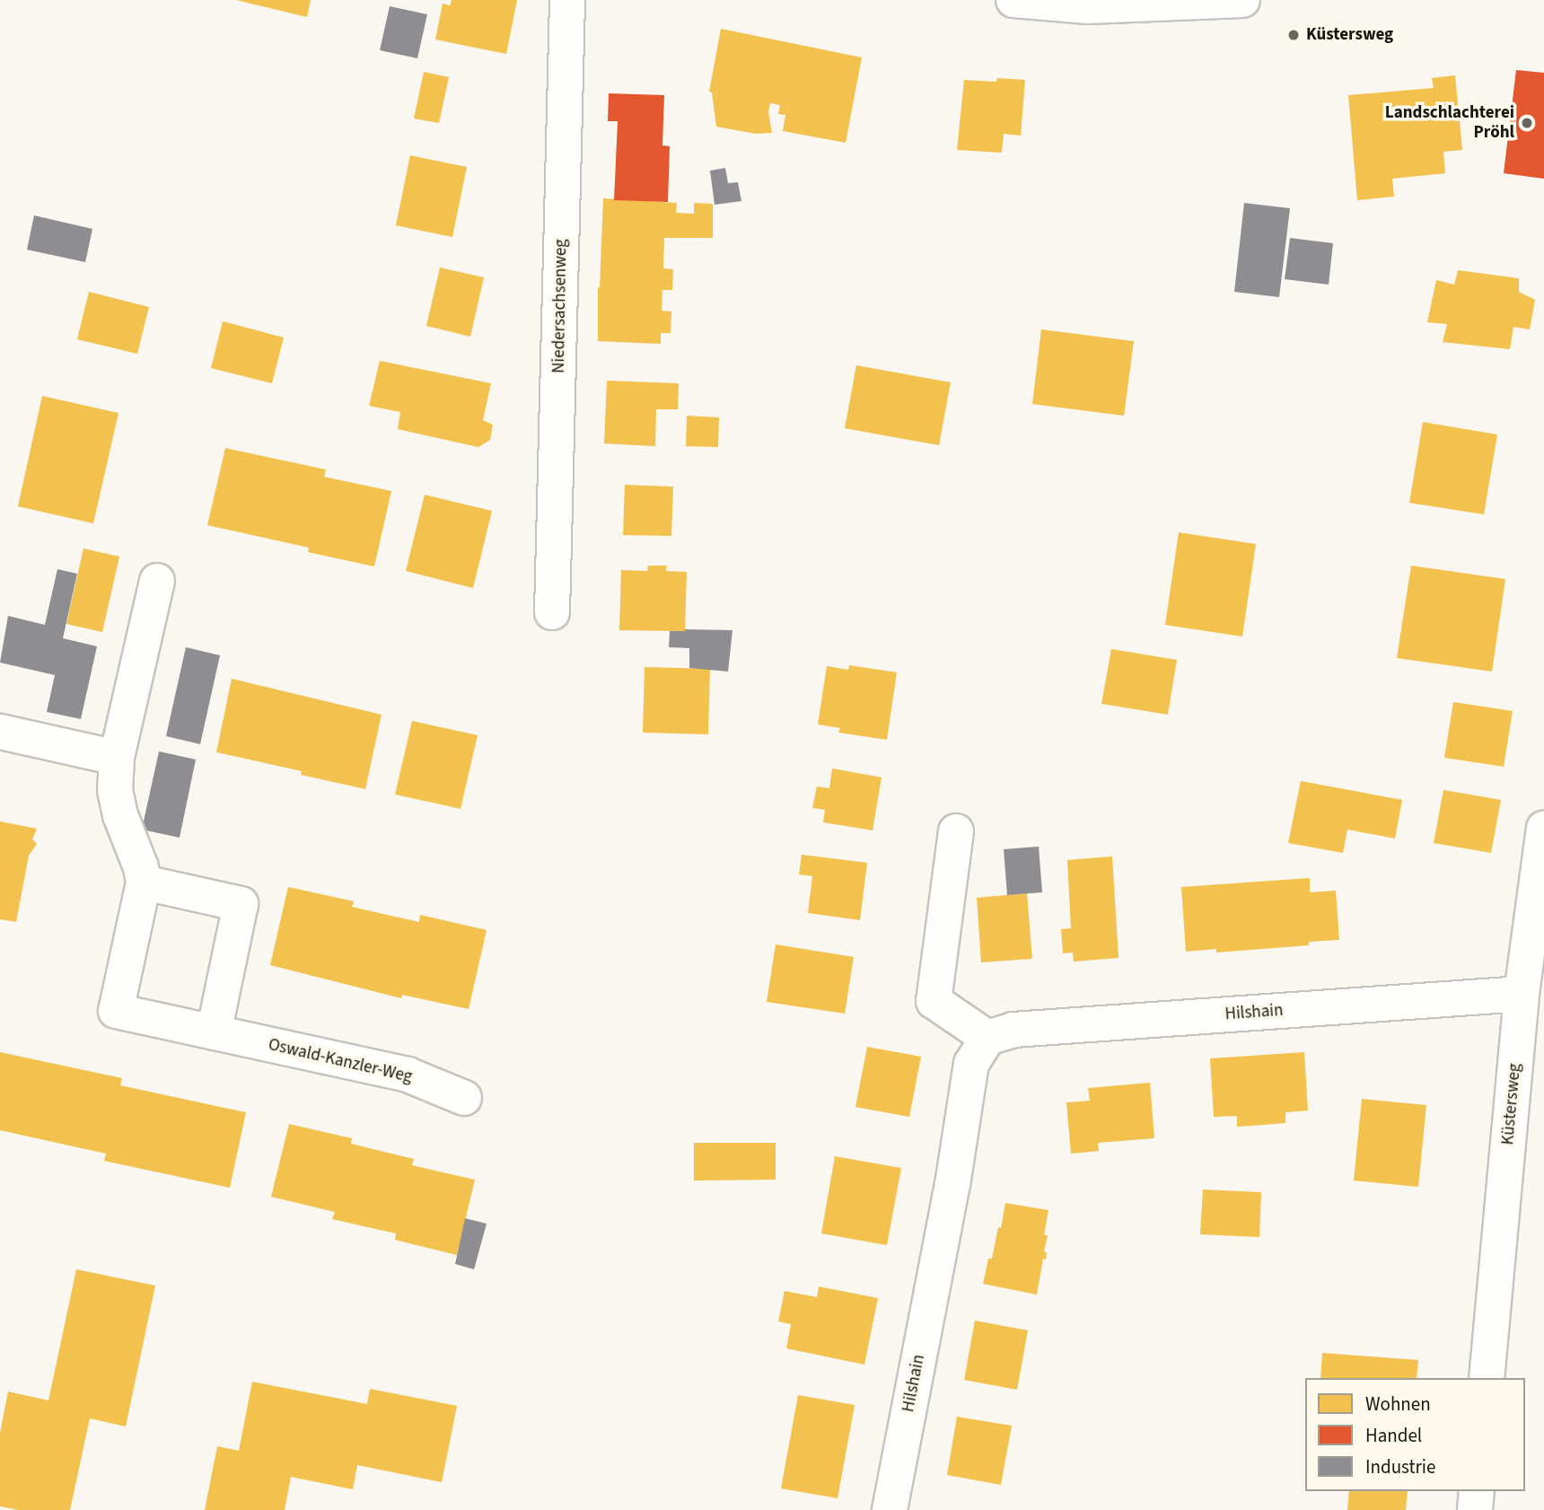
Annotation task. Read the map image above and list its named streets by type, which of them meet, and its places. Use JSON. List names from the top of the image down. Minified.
{"streets":{"street":["Niedersachsenweg","Hilshain","Oswald-Kanzler-Weg","Küstersweg"]},"crossings":[["Hilshain","Küstersweg"]],"places":["Küstersweg","Landschlachterei Pröhl"],"legend":["Wohnen","Handel","Industrie"]}
